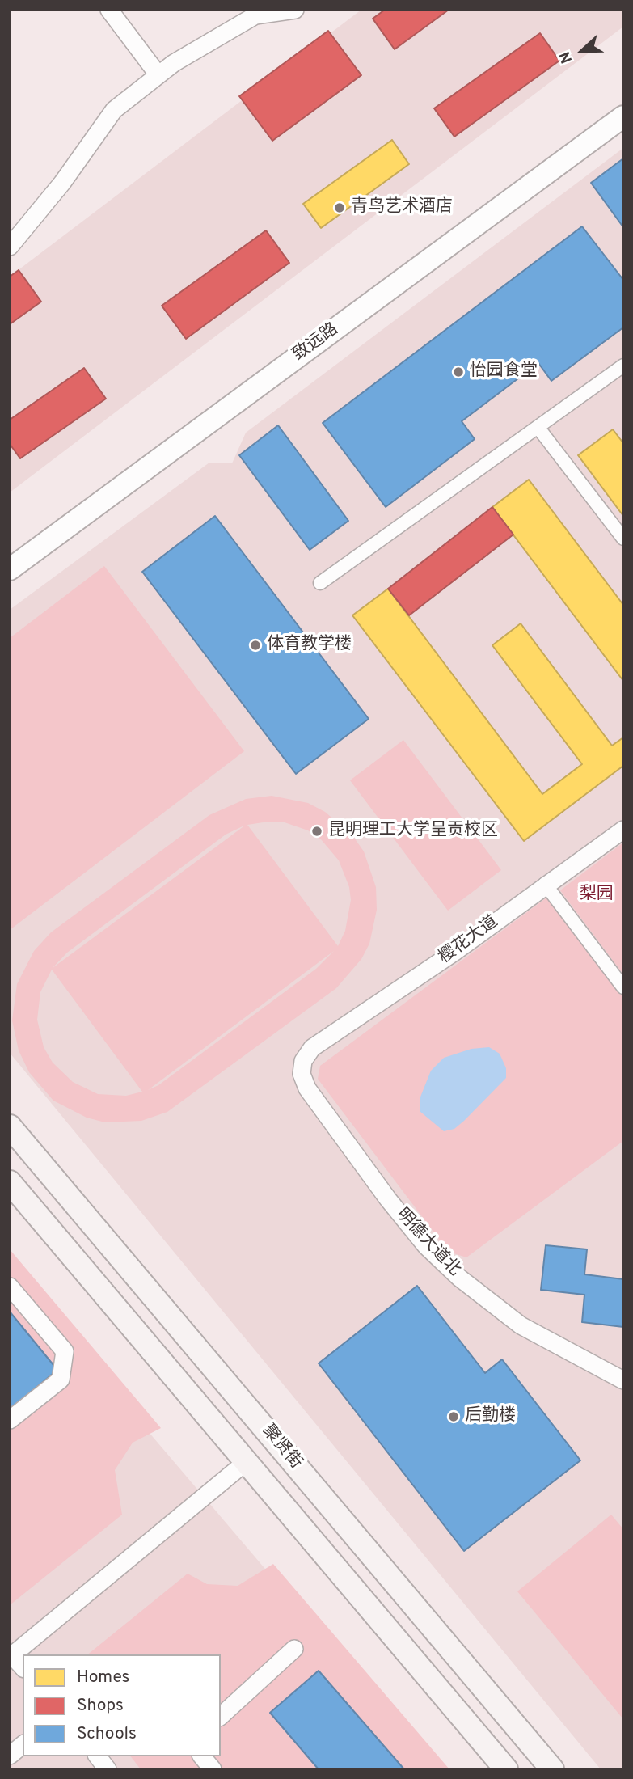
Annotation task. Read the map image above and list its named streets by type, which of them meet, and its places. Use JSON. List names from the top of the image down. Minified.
{"streets":{"main road":["聚贤街"],"street":["致远路","樱花大道","明德大道北"]},"crossings":[["樱花大道","明德大道北"]],"parks":["梨园"],"places":["青鸟艺术酒店","怡园食堂","体育教学楼","昆明理工大学呈贡校区","后勤楼"],"legend":["Homes","Shops","Schools"],"north":"left"}
